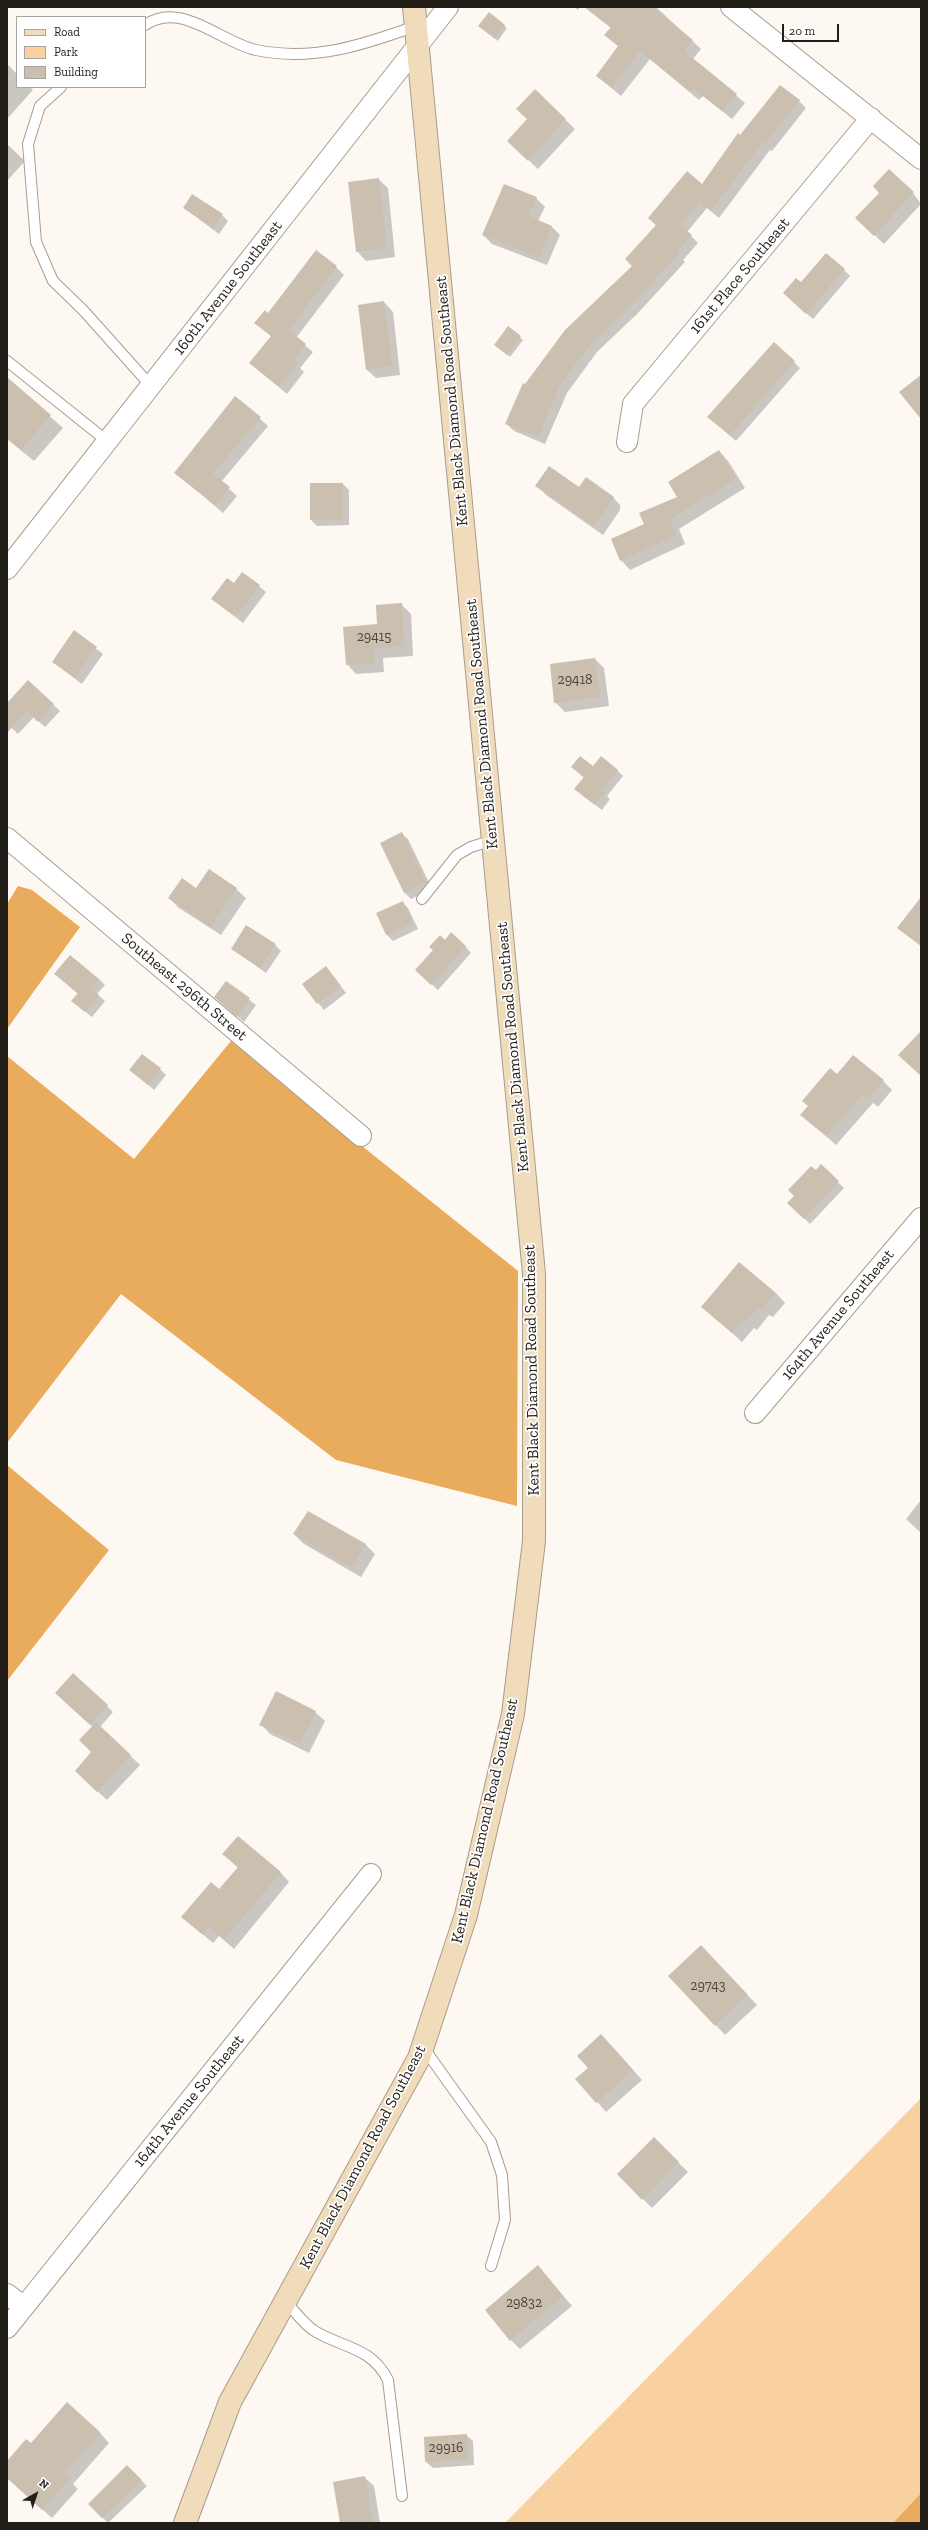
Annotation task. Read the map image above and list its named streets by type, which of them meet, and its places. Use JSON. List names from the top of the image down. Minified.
{"streets":{"street":["161st Place Southeast","160th Avenue Southeast","Kent Black Diamond Road Southeast","Southeast 296th Street","164th Avenue Southeast"]},"crossings":[["160th Avenue Southeast","Kent Black Diamond Road Southeast"]],"house_numbers":["29415","29418","29743","29832","29916"],"legend":["Road","Park","Building"],"scale_bar":"20 m","north":"top right"}
